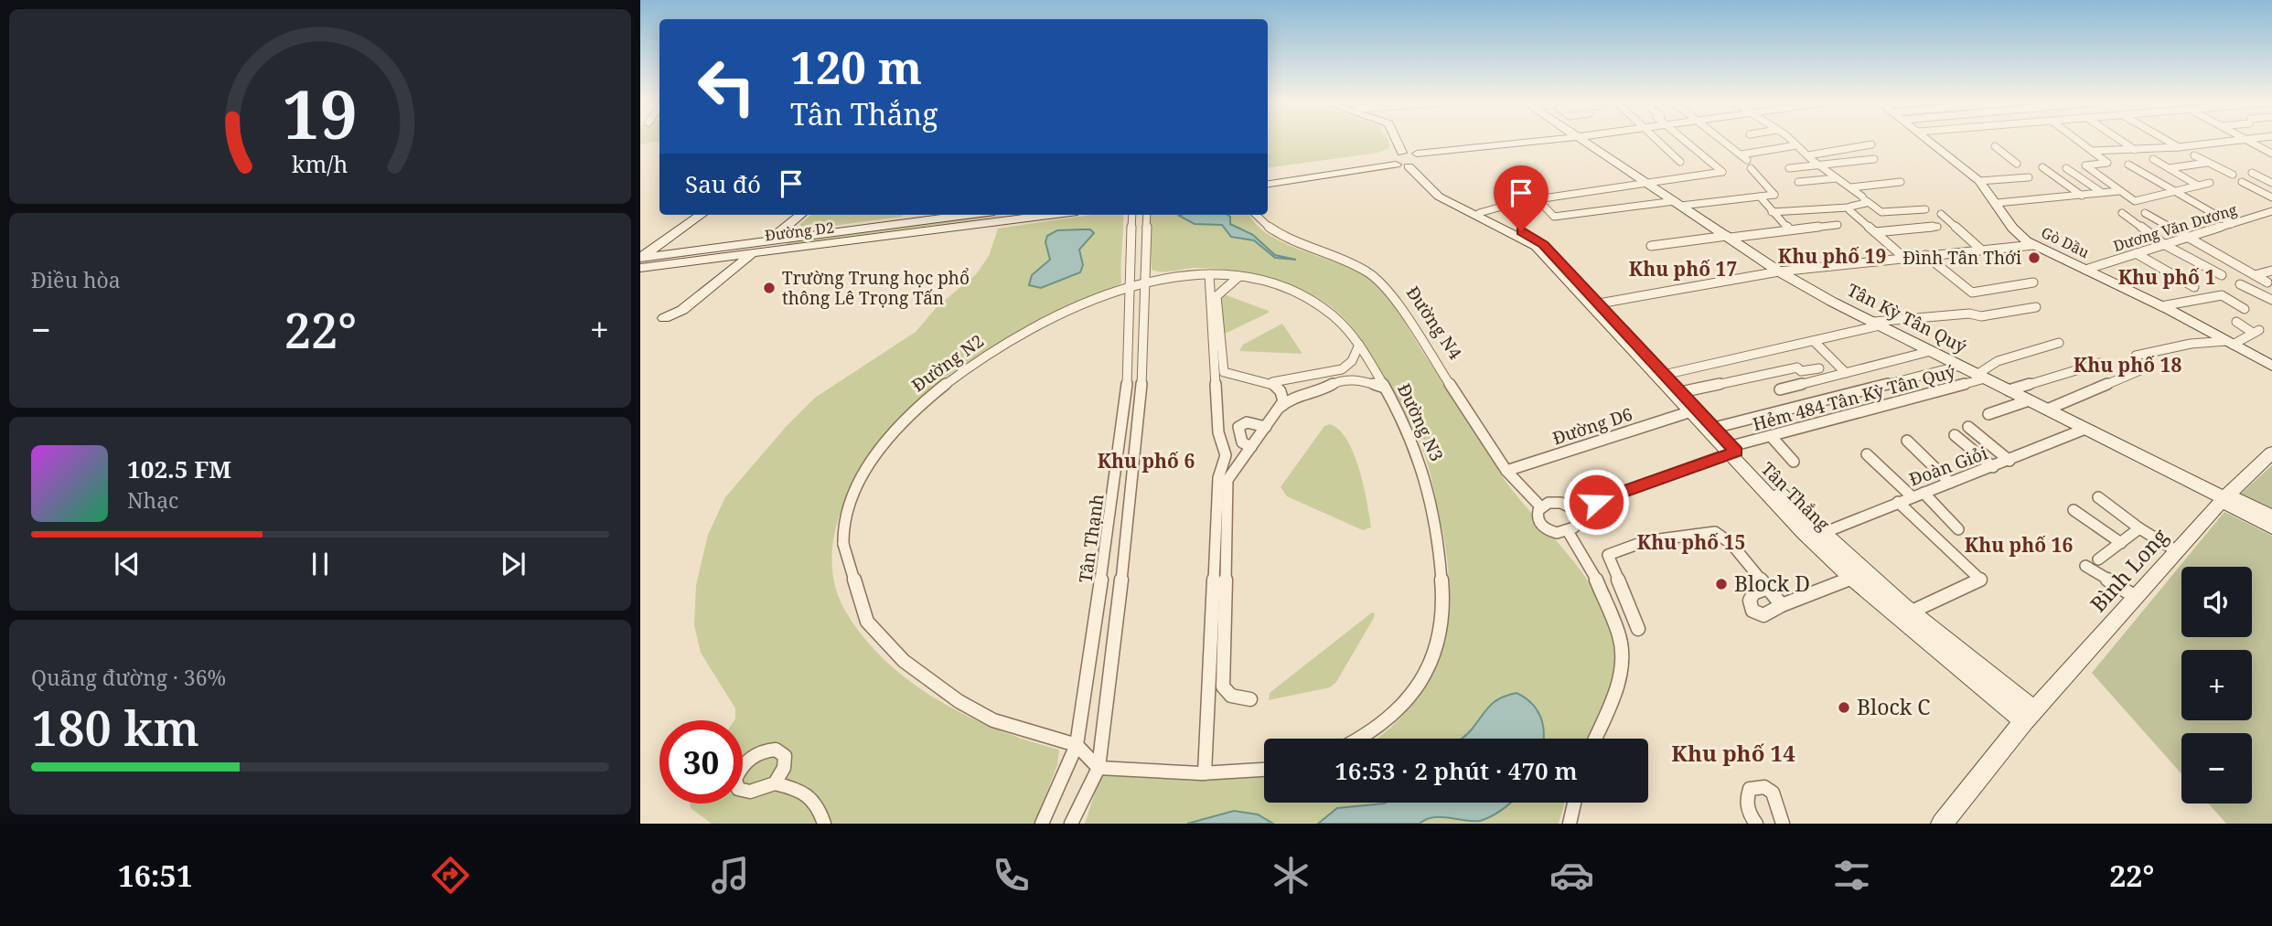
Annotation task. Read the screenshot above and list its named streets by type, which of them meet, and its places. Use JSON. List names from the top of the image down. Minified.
{"streets":{"street":["Dương Văn Dương","Đường D2","Gò Dầu","Tân Kỳ Tân Quý","Đường N4","Đường N2","Hẻm 484 Tân Kỳ Tân Quý","Đường N3","Đường D6","Đoàn Giỏi","Tân Thắng","Tân Thạnh","Bình Long"]},"crossings":[["Dương Văn Dương","Gò Dầu"],["Tân Kỳ Tân Quý","Hẻm 484 Tân Kỳ Tân Quý"],["Tân Kỳ Tân Quý","Đoàn Giỏi"],["Tân Kỳ Tân Quý","Bình Long"],["Đường N4","Hẻm 484 Tân Kỳ Tân Quý"],["Đường N4","Đường D6"],["Đường N2","Đường N3"],["Đường N2","Tân Thạnh"],["Hẻm 484 Tân Kỳ Tân Quý","Tân Thắng"],["Đường N3","Tân Thạnh"],["Đường D6","Tân Thắng"],["Đoàn Giỏi","Tân Thắng"],["Tân Thắng","Bình Long"]],"districts":["Khu phố 19","Khu phố 17","Khu phố 1","Khu phố 18","Khu phố 6","Khu phố 15","Khu phố 16","Khu phố 14"],"places":["Đình Tân Thới","Trường Trung học phổ thông Lê Trọng Tấn","Block D","Block C"],"page":{"turn":["120 m","Tân Thắng"],"then":"Sau đó","tile":["Điều hòa",["Quãng đường · 36%","180 km"]],"heat":["−","22°","+"],"song":["102.5 FM","Nhạc"],"map_buttons":["+","−"],"limit":"30","trip":"16:53 · 2 phút · 470 m","tabs":["16:51","22°"],"gauge":["19","km/h"]}}
